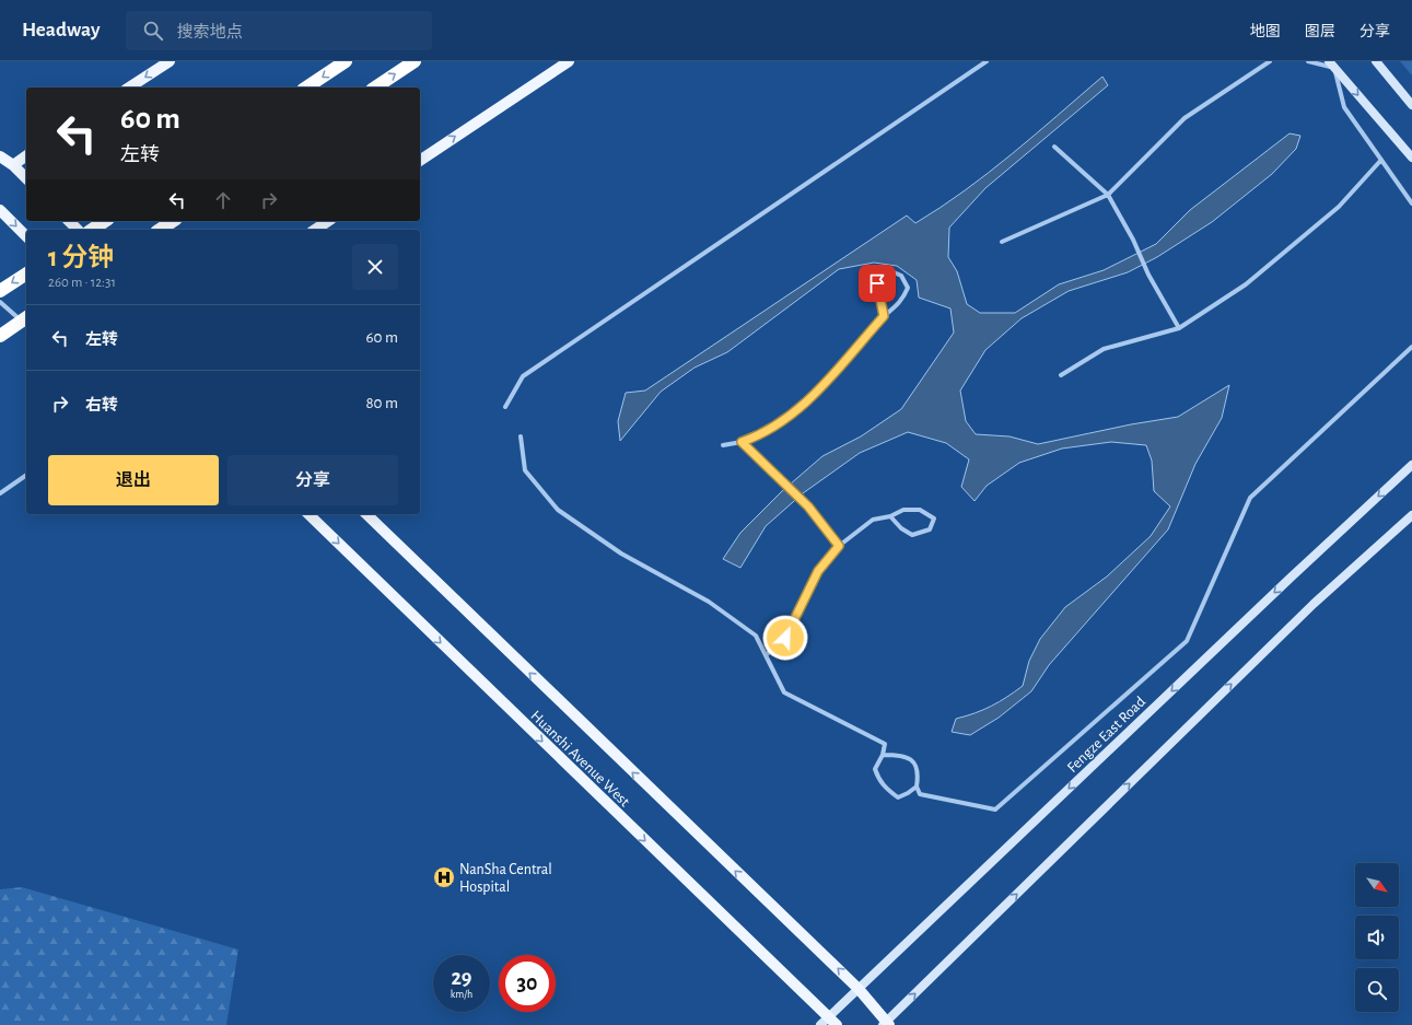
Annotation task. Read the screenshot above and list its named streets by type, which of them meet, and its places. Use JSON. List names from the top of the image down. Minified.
{"streets":{"main road":["Fengze East Road","Huanshi Avenue West"]},"crossings":[["Fengze East Road","Huanshi Avenue West"]],"places":{"hospital":["NanSha Central Hospital"]},"north":"bottom right","page":{"header":"Headway","search":"搜索地点","nav":["地图","图层","分享"],"turn":["60 m","左转"],"heading":["1 分钟","260 m · 12:31"],"list":[{"name":"左转","value":"60 m"},{"name":"右转","value":"80 m"}],"buttons":["退出","分享"],"speed":"29 km/h","limit":"30"}}
